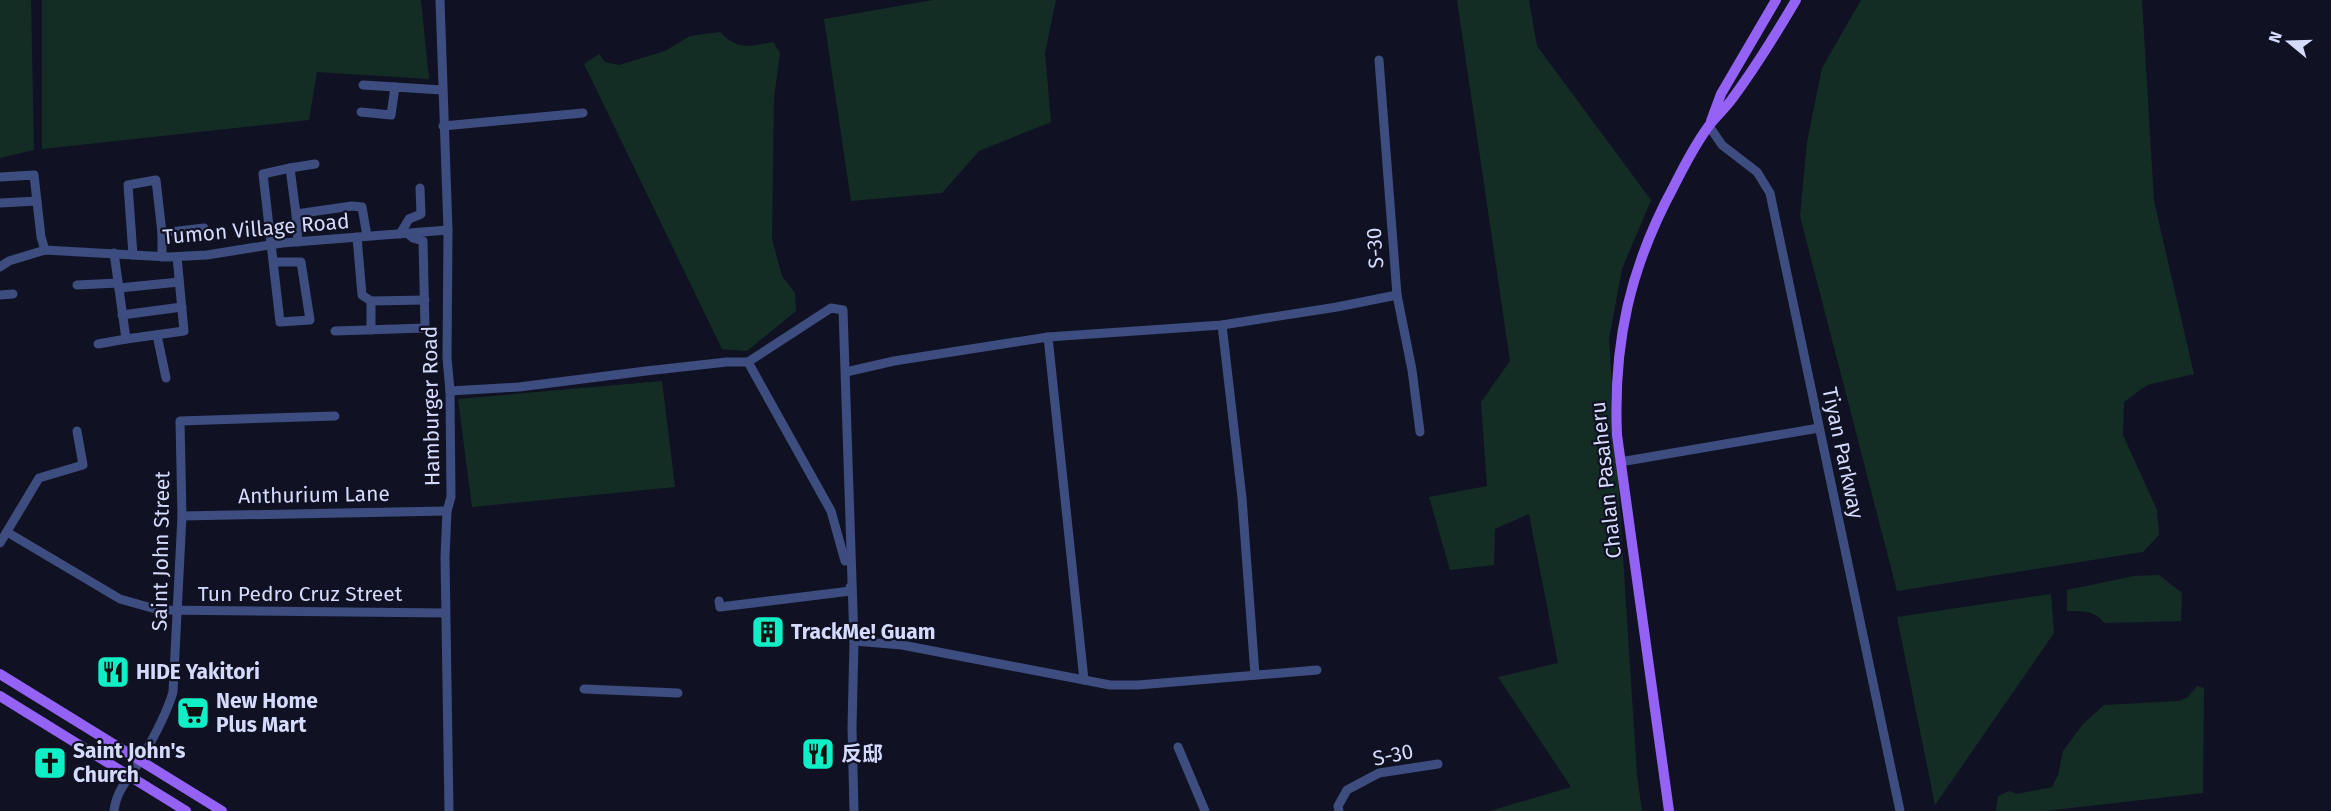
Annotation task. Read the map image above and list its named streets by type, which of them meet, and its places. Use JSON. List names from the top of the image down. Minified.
{"streets":{"main road":["Chalan Pasaheru"],"street":["Tumon Village Road","S-30","Hamburger Road","Tiyan Parkway","Anthurium Lane","Saint John Street","Tun Pedro Cruz Street"]},"crossings":[["Tumon Village Road","Hamburger Road"],["Hamburger Road","Anthurium Lane"],["Hamburger Road","Tun Pedro Cruz Street"],["Tiyan Parkway","Chalan Pasaheru"],["Anthurium Lane","Saint John Street"],["Saint John Street","Tun Pedro Cruz Street"]],"places":{"building":["TrackMe! Guam"],"restaurant":["HIDE Yakitori","反邸"],"supermarket":["New Home Plus Mart"],"church":["Saint John's Church"]},"north":"left"}
